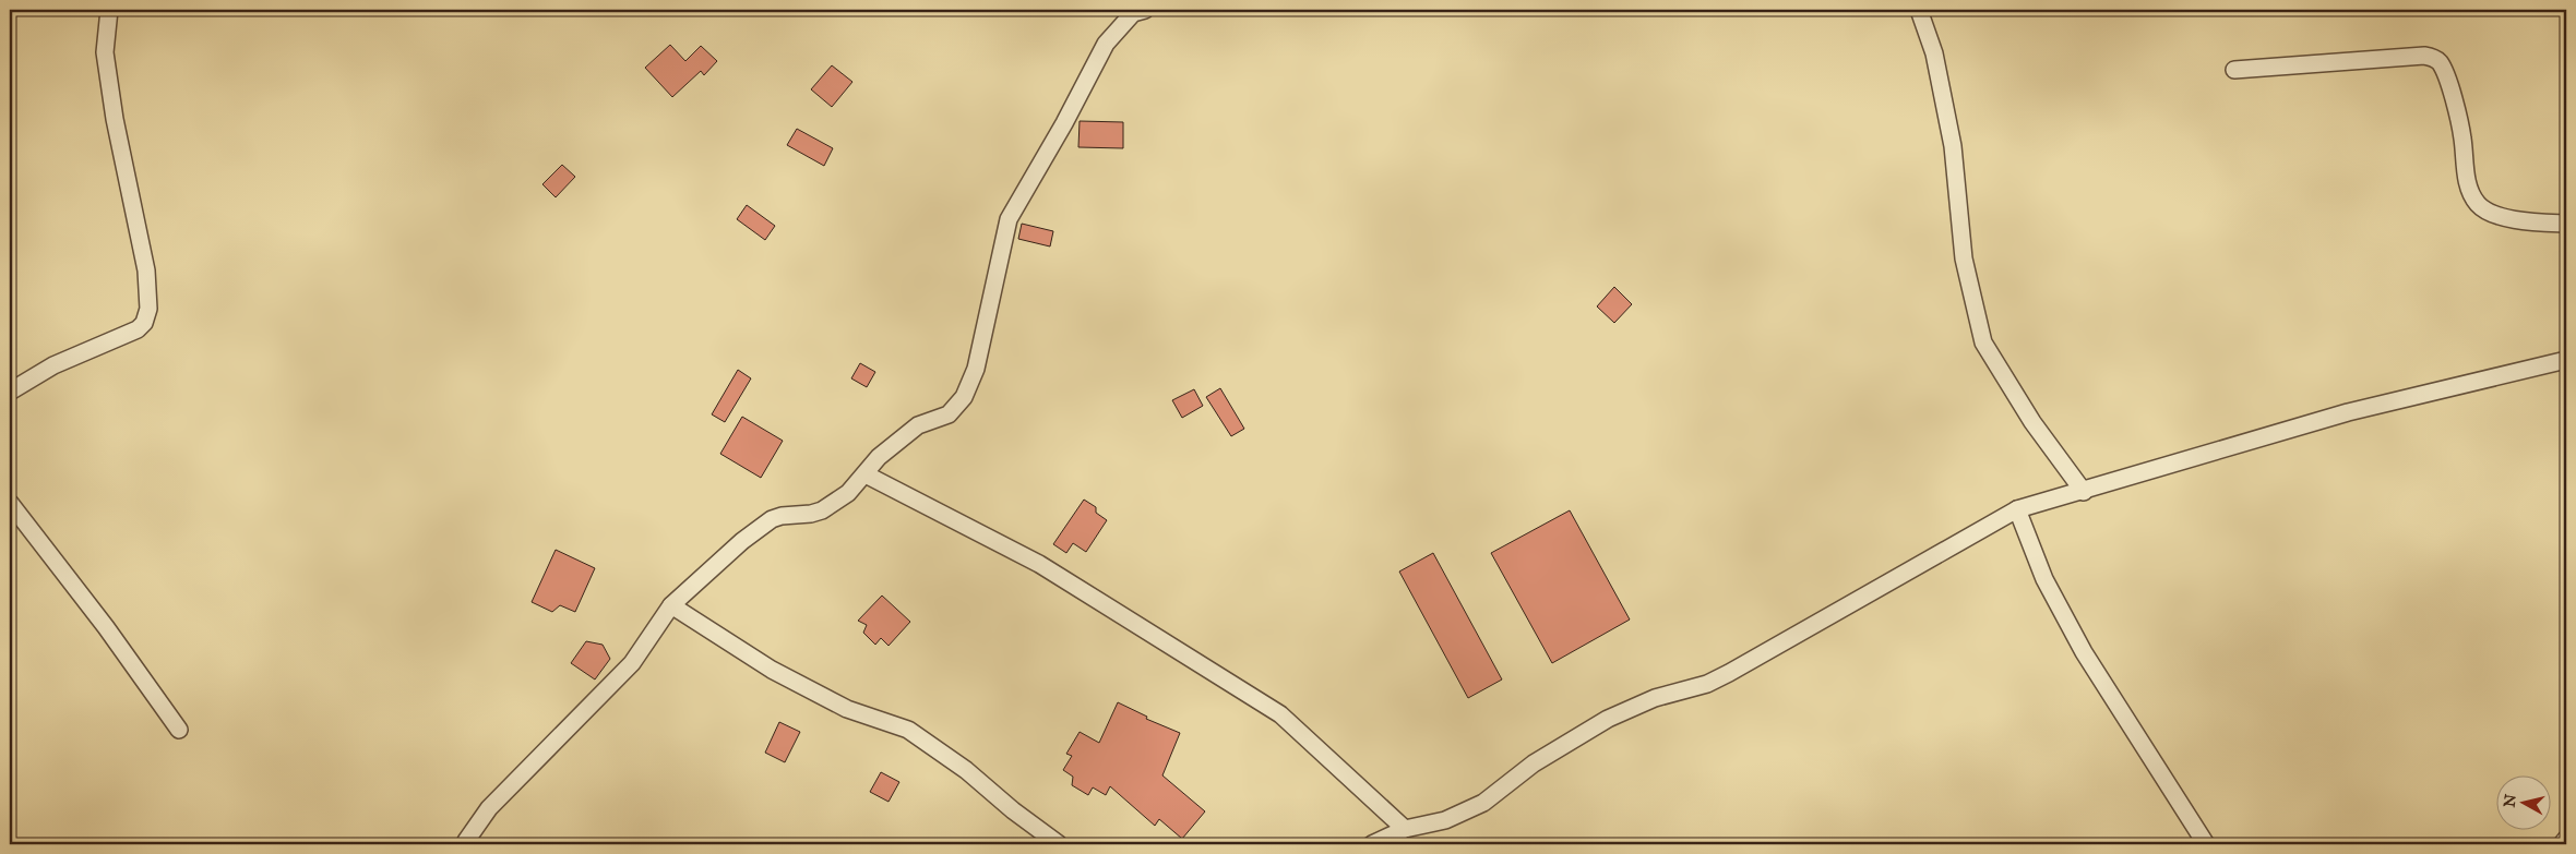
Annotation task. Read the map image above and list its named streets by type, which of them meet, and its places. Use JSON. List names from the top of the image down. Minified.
{"north":"left"}
